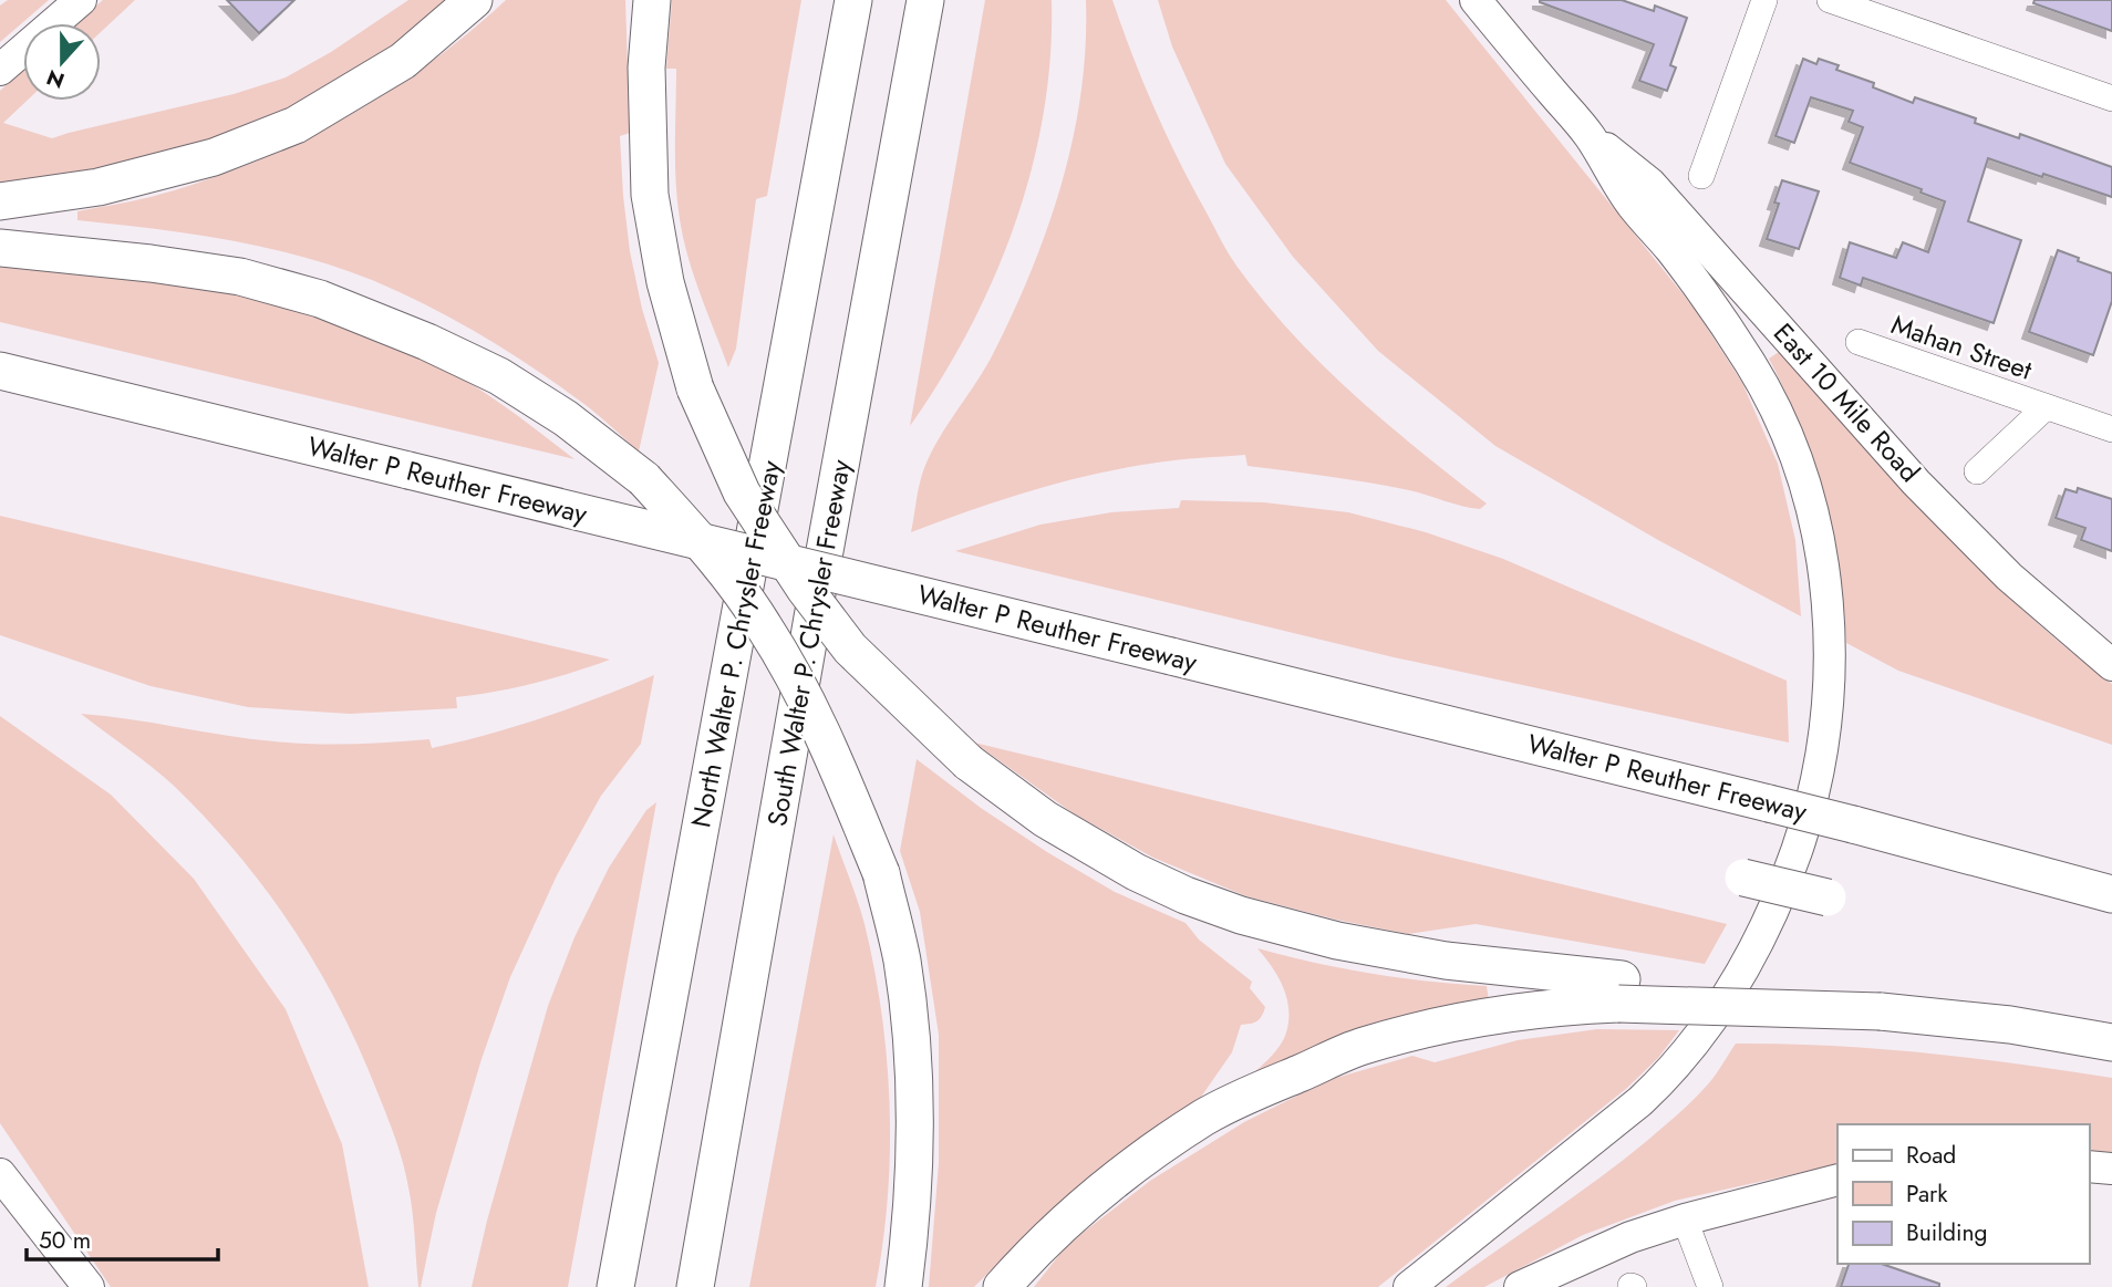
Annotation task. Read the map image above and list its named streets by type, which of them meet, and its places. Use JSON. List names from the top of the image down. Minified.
{"streets":{"highway":["Walter P Reuther Freeway","South Walter P. Chrysler Freeway","North Walter P. Chrysler Freeway"],"main road":["East 10 Mile Road"],"street":["Mahan Street"]},"legend":["Road","Park","Building"],"scale_bar":"50 m","north":"bottom"}
